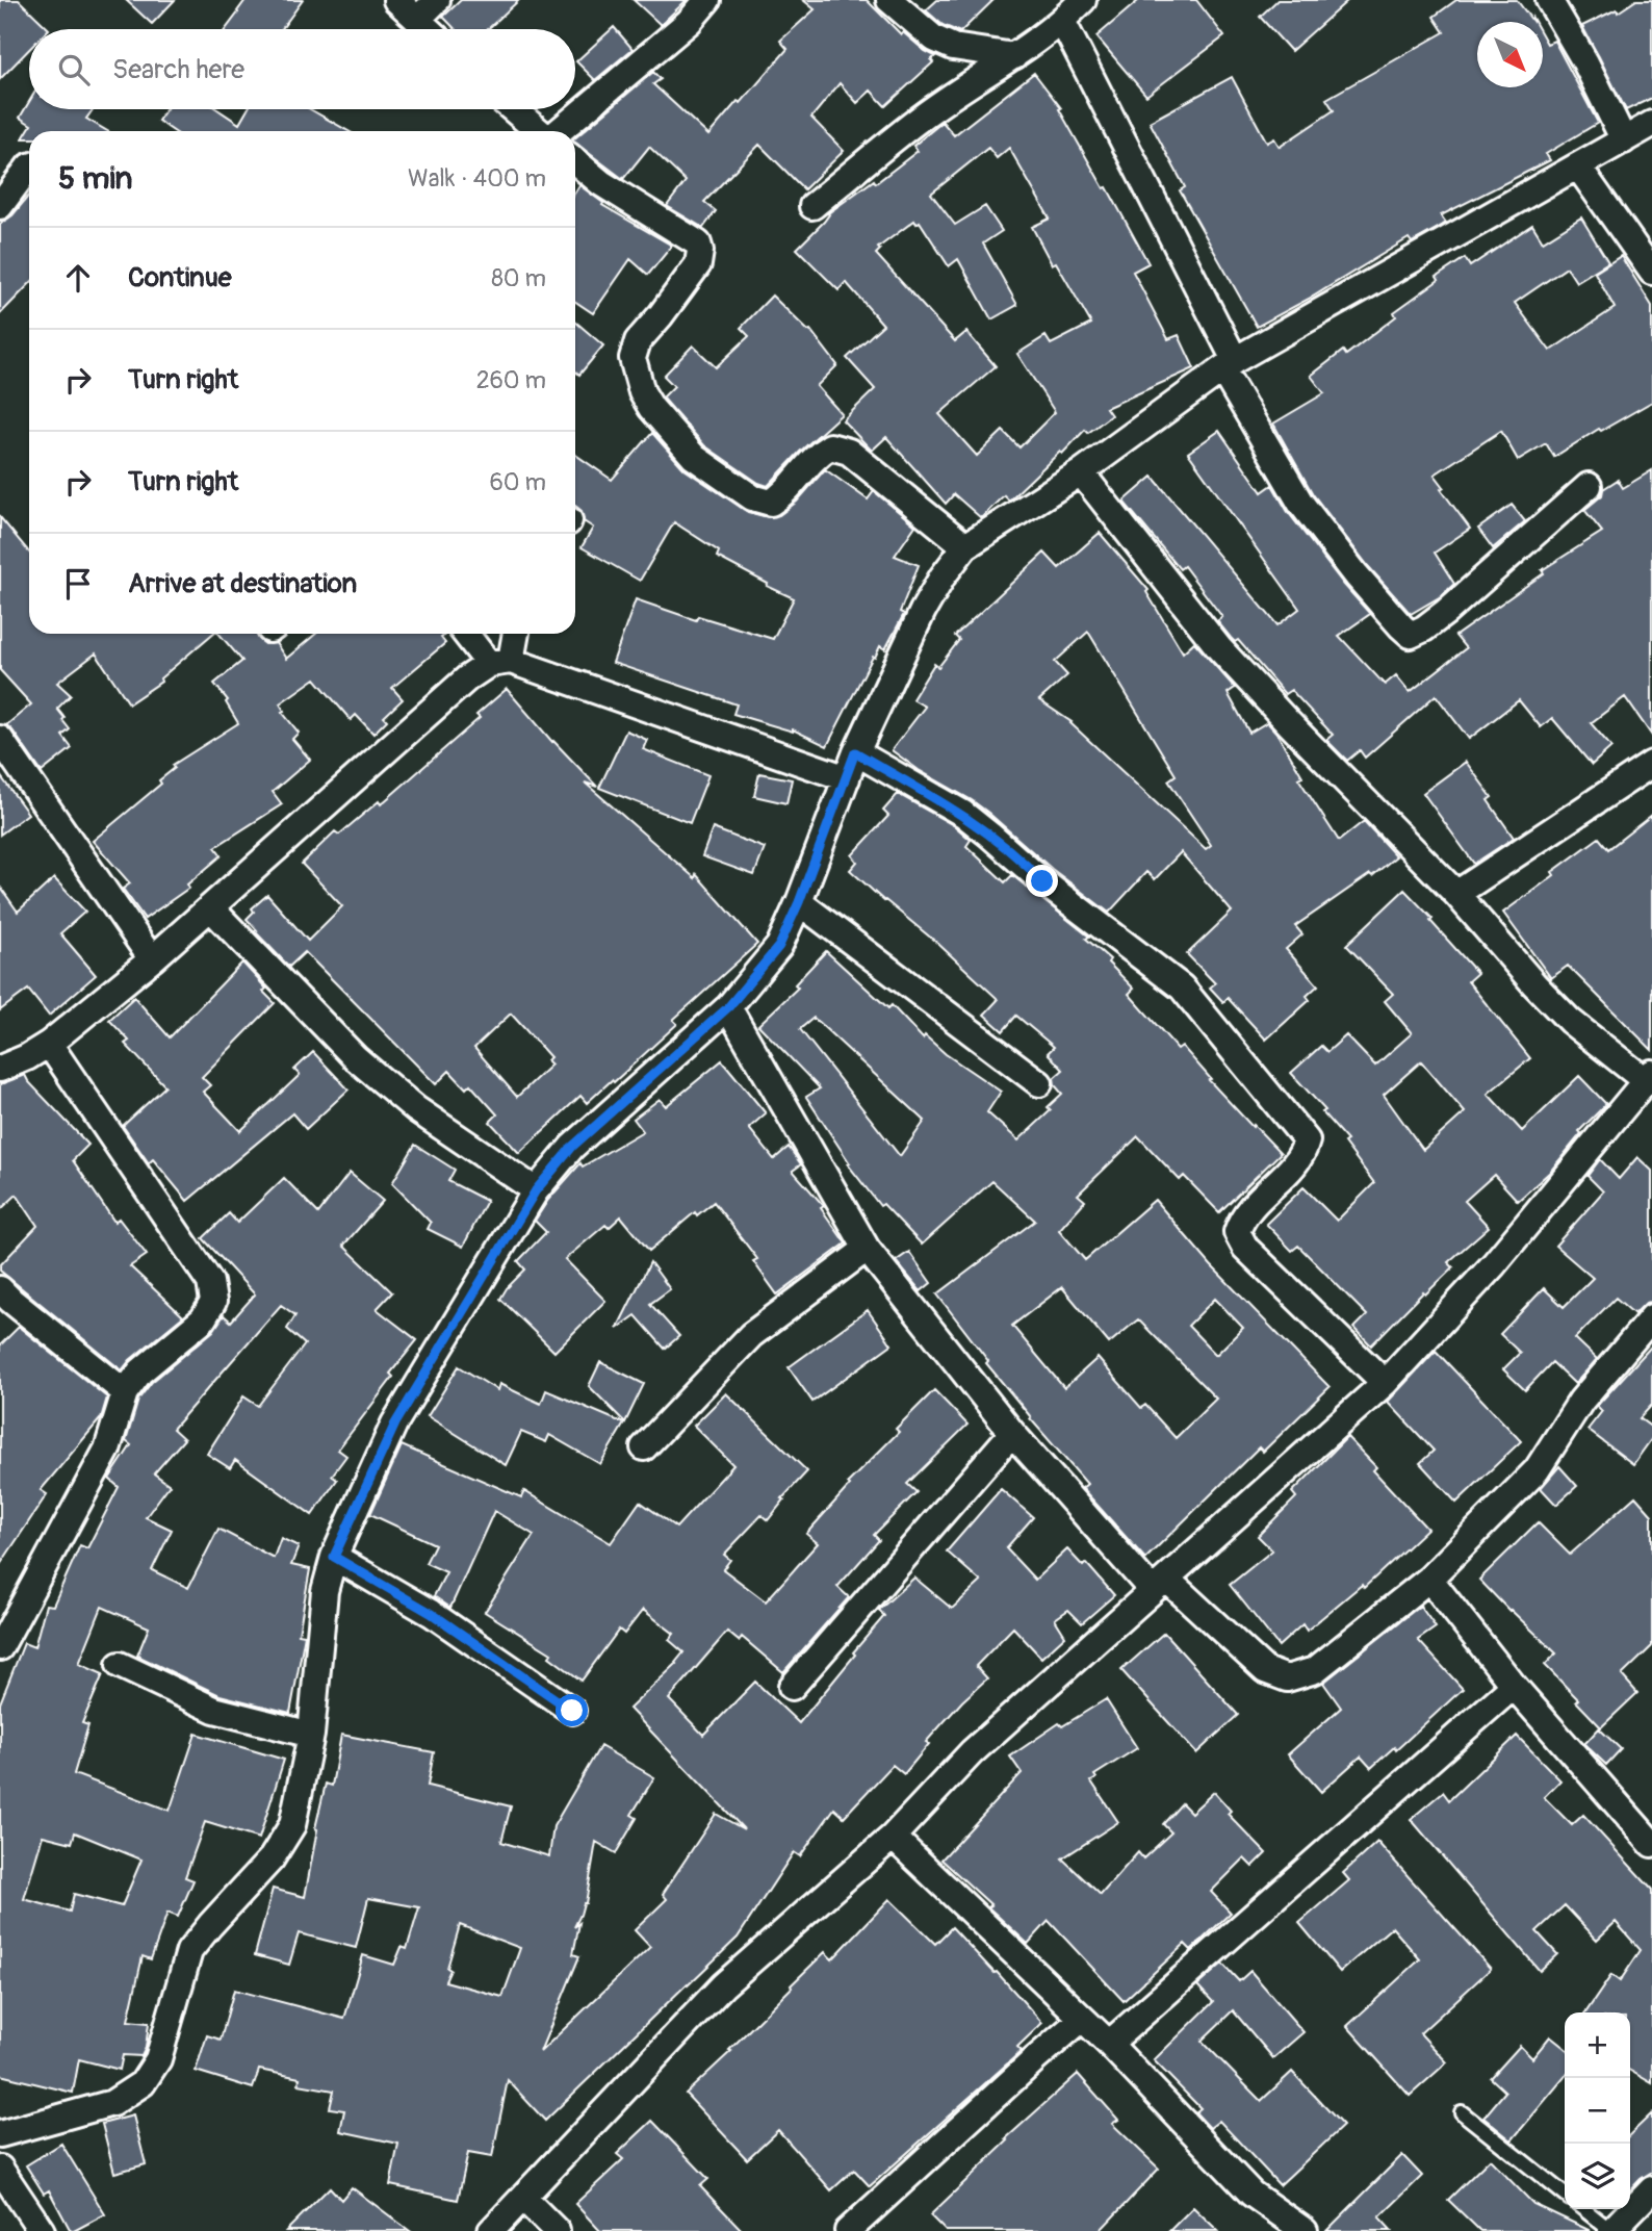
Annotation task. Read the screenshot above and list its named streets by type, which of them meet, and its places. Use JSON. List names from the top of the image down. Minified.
{"north":"bottom right","page":{"search":"Search here","heading":["5 min","Walk · 400 m"],"list":[["Continue","80 m"],["Turn right","260 m"],["Turn right","60 m"],"Arrive at destination"],"map_buttons":["+","−"]}}
